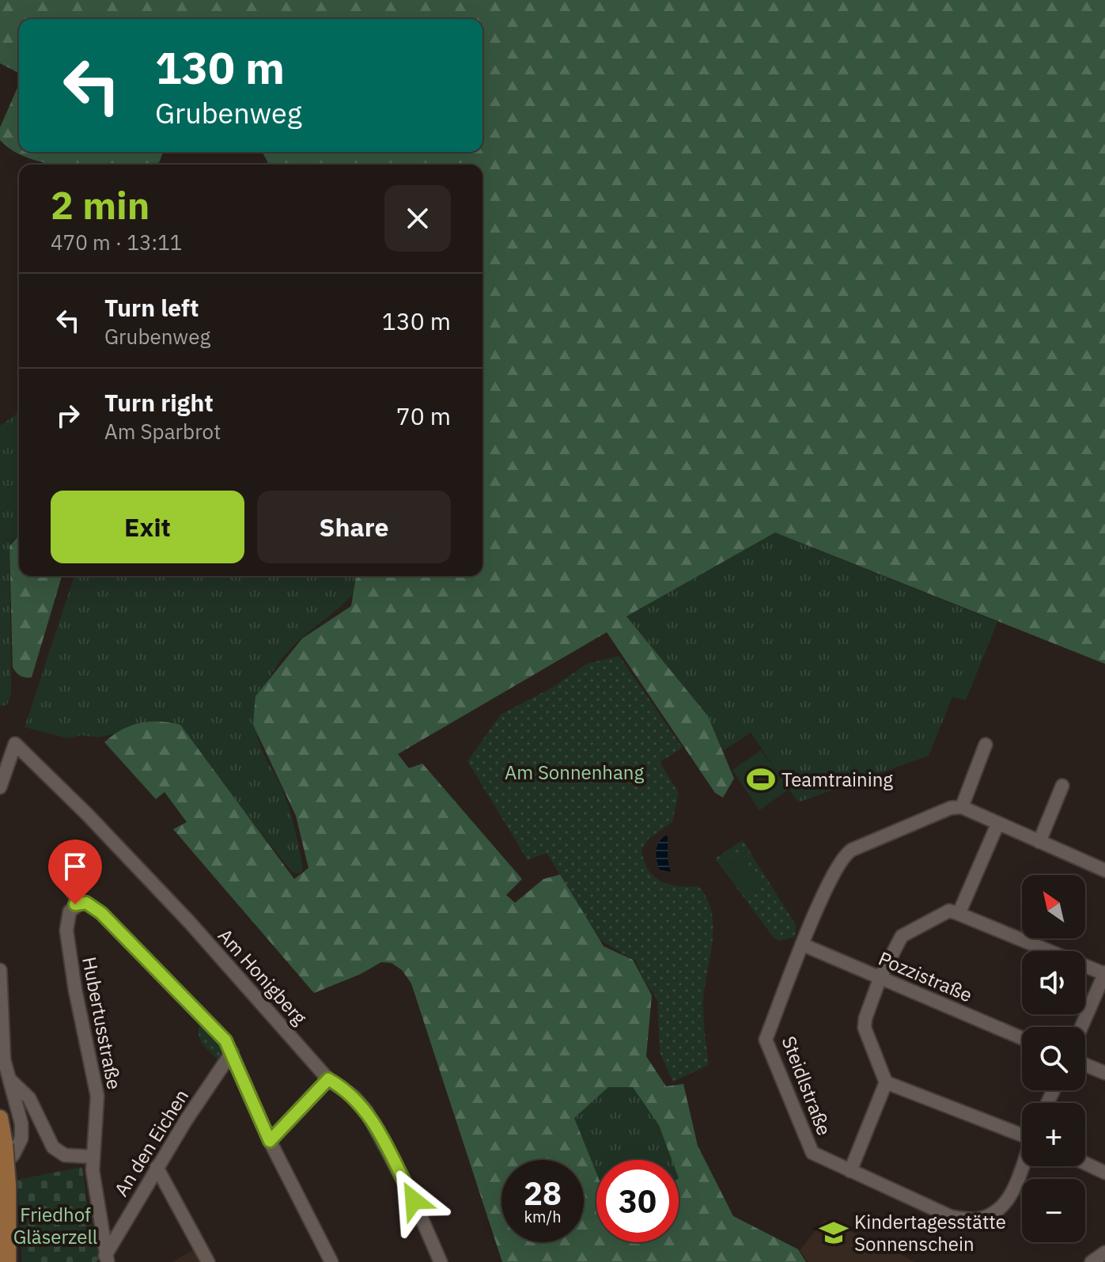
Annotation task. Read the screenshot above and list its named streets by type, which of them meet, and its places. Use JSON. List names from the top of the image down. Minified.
{"streets":{"street":["Am Honigberg","Pozzistraße","Hubertusstraße","Steidlstraße","An den Eichen"]},"crossings":[["Pozzistraße","Steidlstraße"],["Hubertusstraße","An den Eichen"]],"parks":["Am Sonnenhang","Friedhof Gläserzell"],"places":{"sports":["Teamtraining"],"school or university":["Kindertagesstätte Sonnenschein"]},"north":"top left","page":{"turn":["130 m","Grubenweg"],"heading":["2 min","470 m · 13:11"],"list":[{"name":"Turn left","note":"Grubenweg","value":"130 m"},{"name":"Turn right","note":"Am Sparbrot","value":"70 m"}],"buttons":["Exit","Share"],"map_buttons":["+","−"],"speed":"28 km/h","limit":"30"}}
